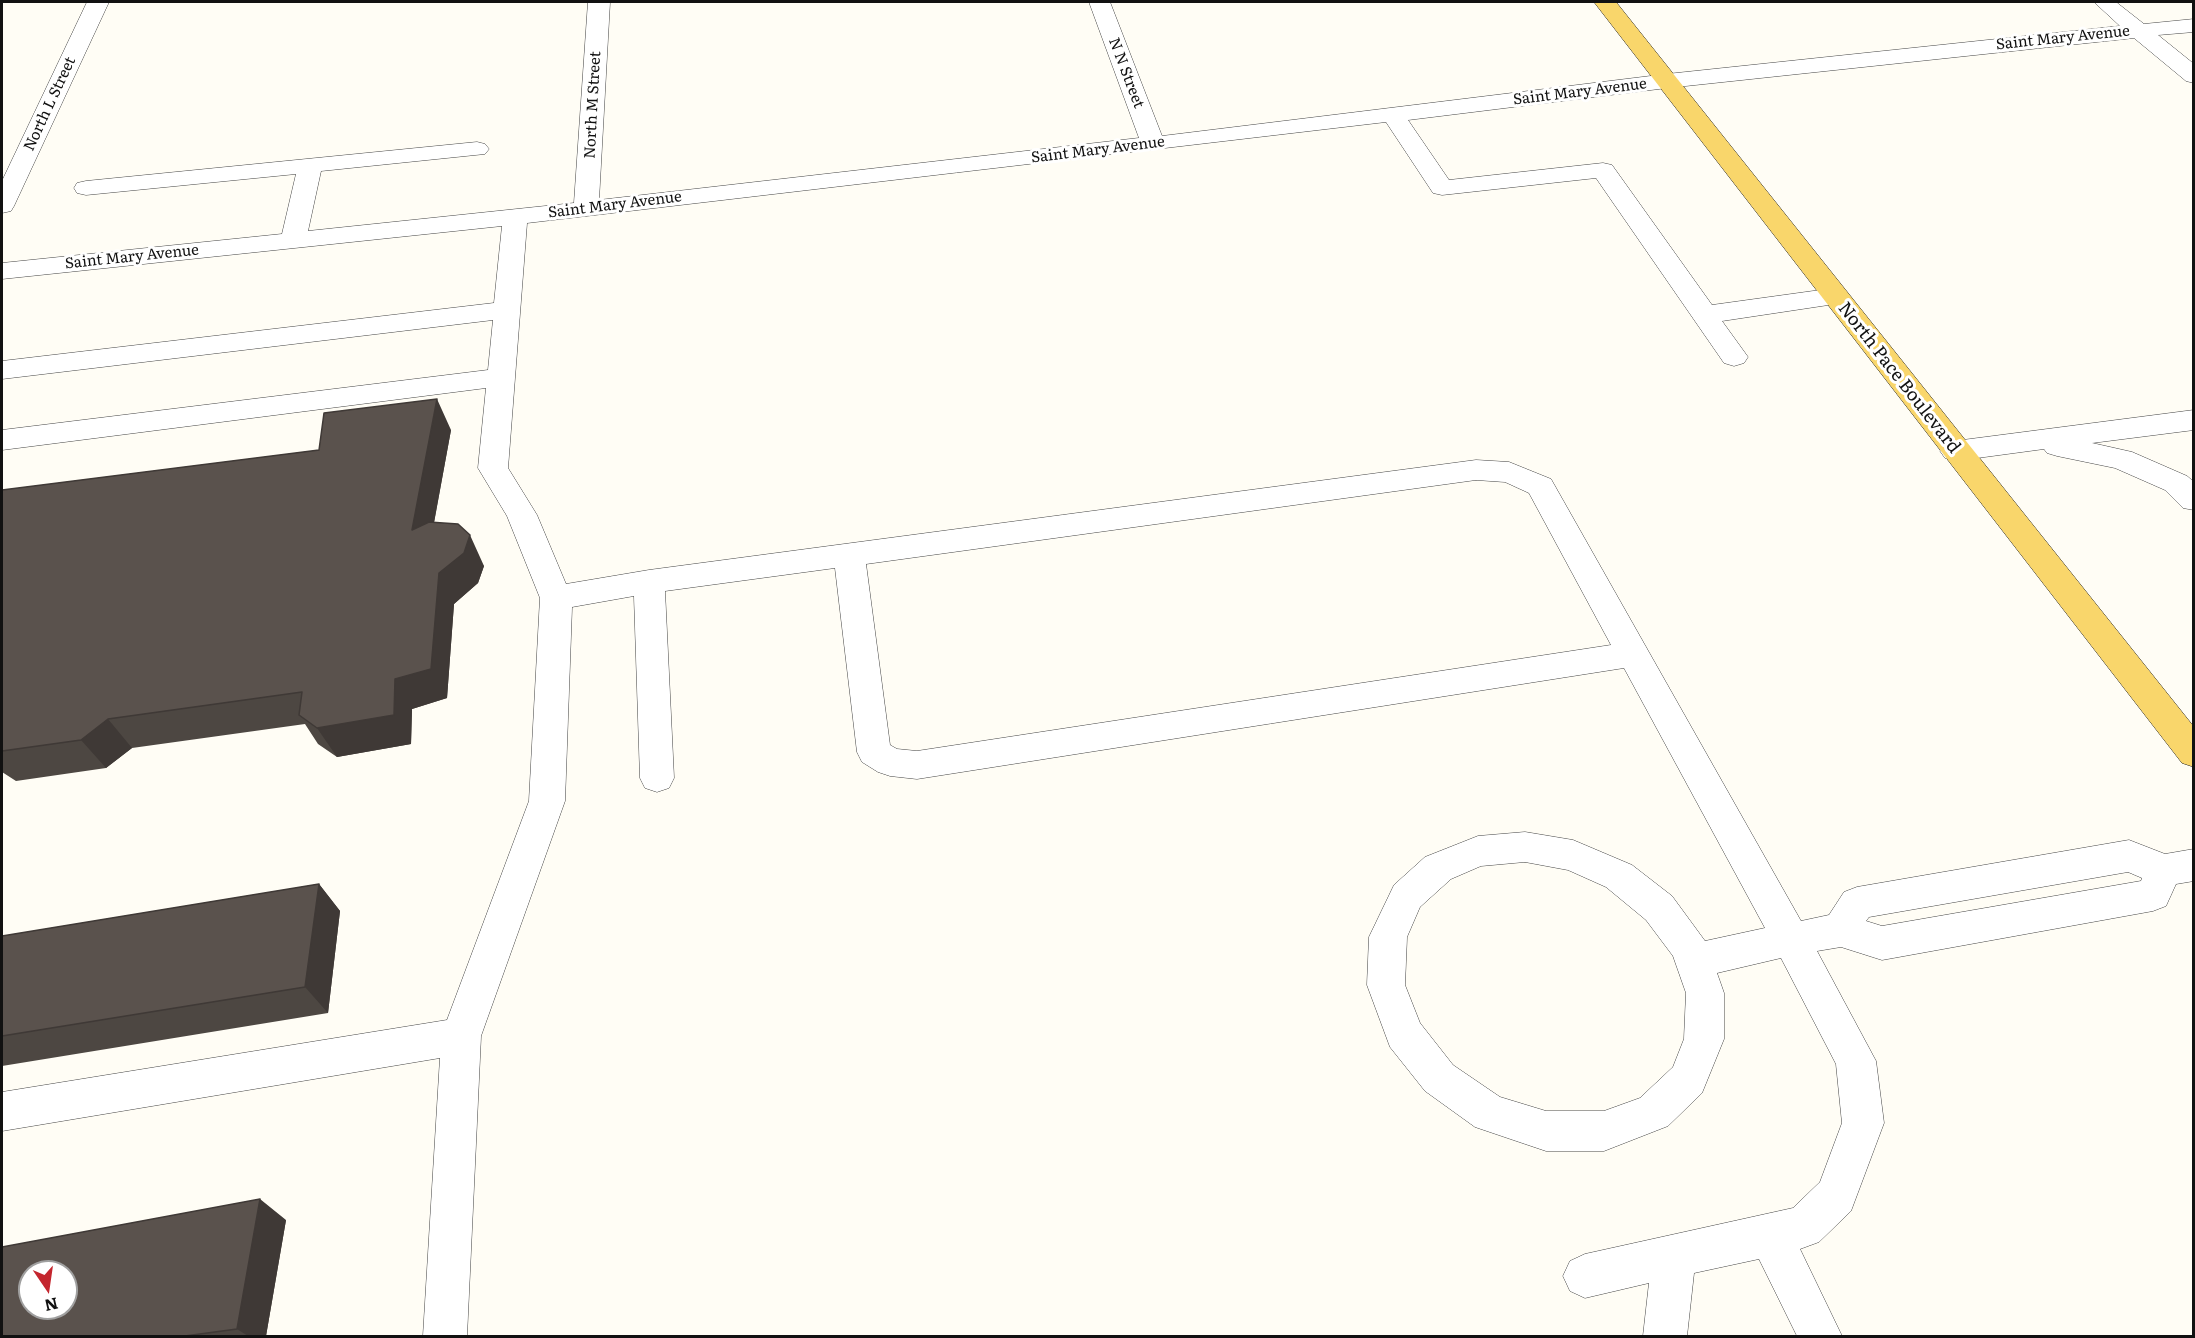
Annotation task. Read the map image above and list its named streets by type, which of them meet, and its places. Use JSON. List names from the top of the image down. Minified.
{"streets":{"main road":["North Pace Boulevard"],"street":["Saint Mary Avenue","N N Street","North L Street","North M Street"]},"crossings":[["Saint Mary Avenue","N N Street"],["Saint Mary Avenue","North M Street"],["Saint Mary Avenue","North Pace Boulevard"]],"north":"bottom"}
